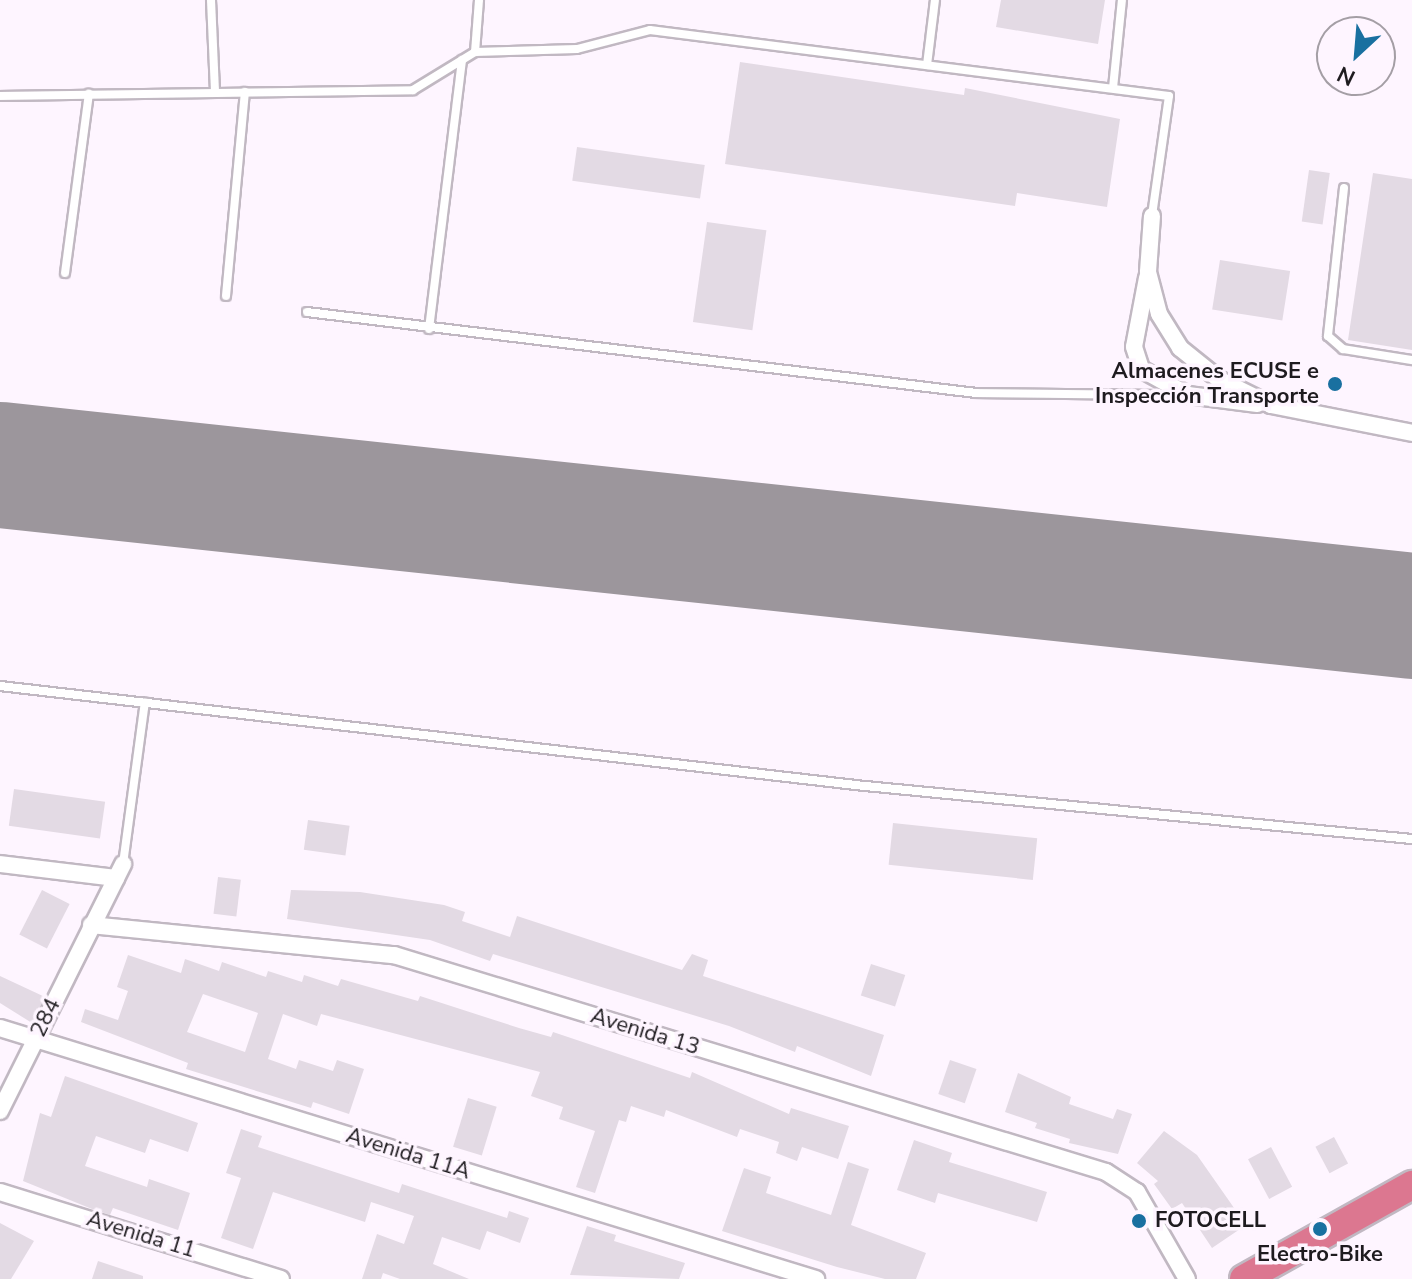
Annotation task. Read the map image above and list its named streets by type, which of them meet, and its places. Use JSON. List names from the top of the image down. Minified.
{"streets":{"street":["284","Avenida 13","Avenida 11A","Avenida 11"]},"crossings":[["284","Avenida 13"],["284","Avenida 11A"]],"places":["Almacenes ECUSE e Inspección Transporte","FOTOCELL","Electro-Bike"],"north":"bottom left"}
